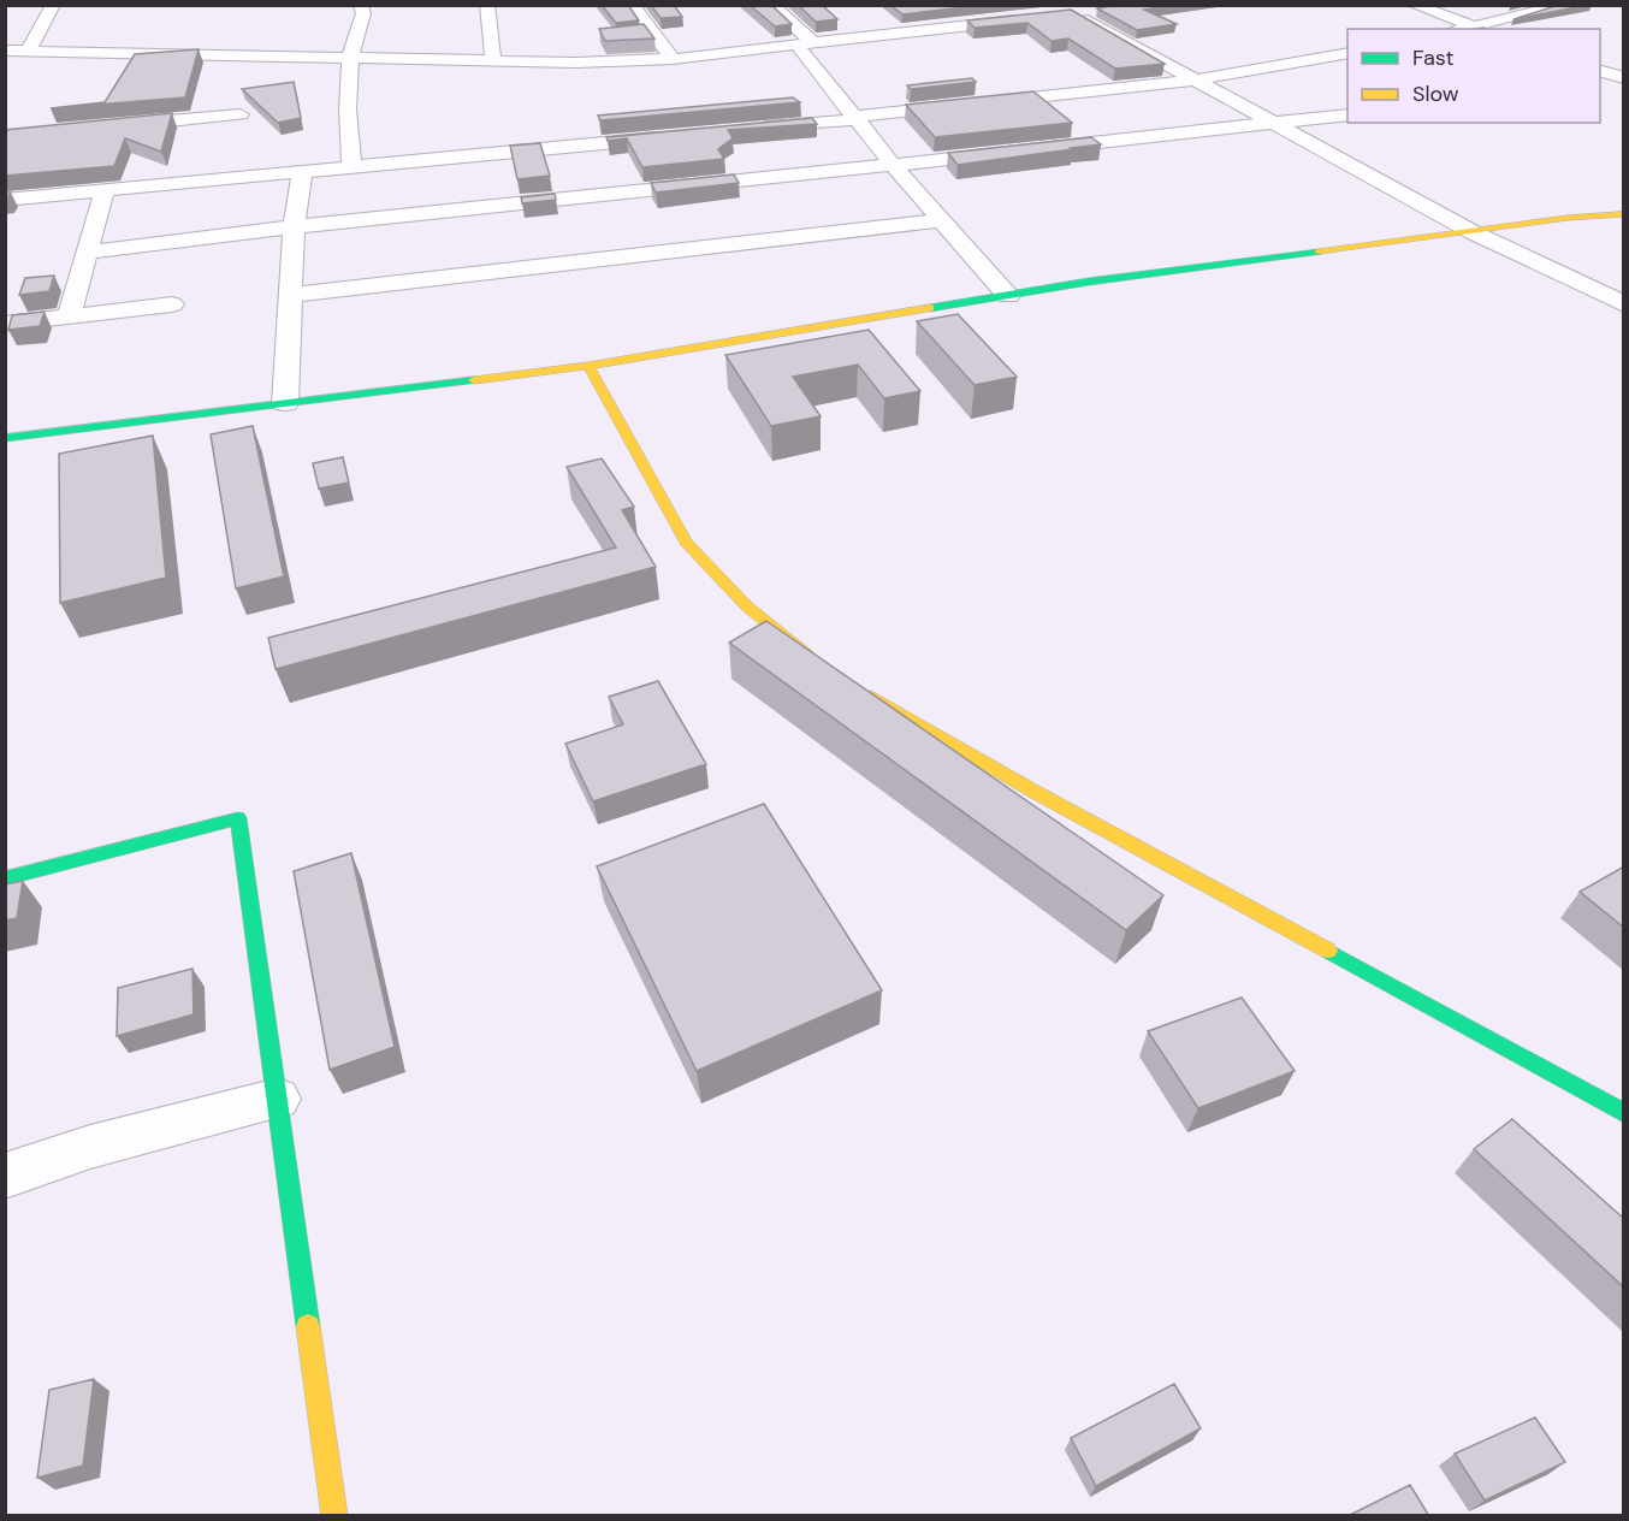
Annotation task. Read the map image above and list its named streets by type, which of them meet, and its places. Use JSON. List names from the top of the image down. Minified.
{"legend":["Fast","Slow"]}
